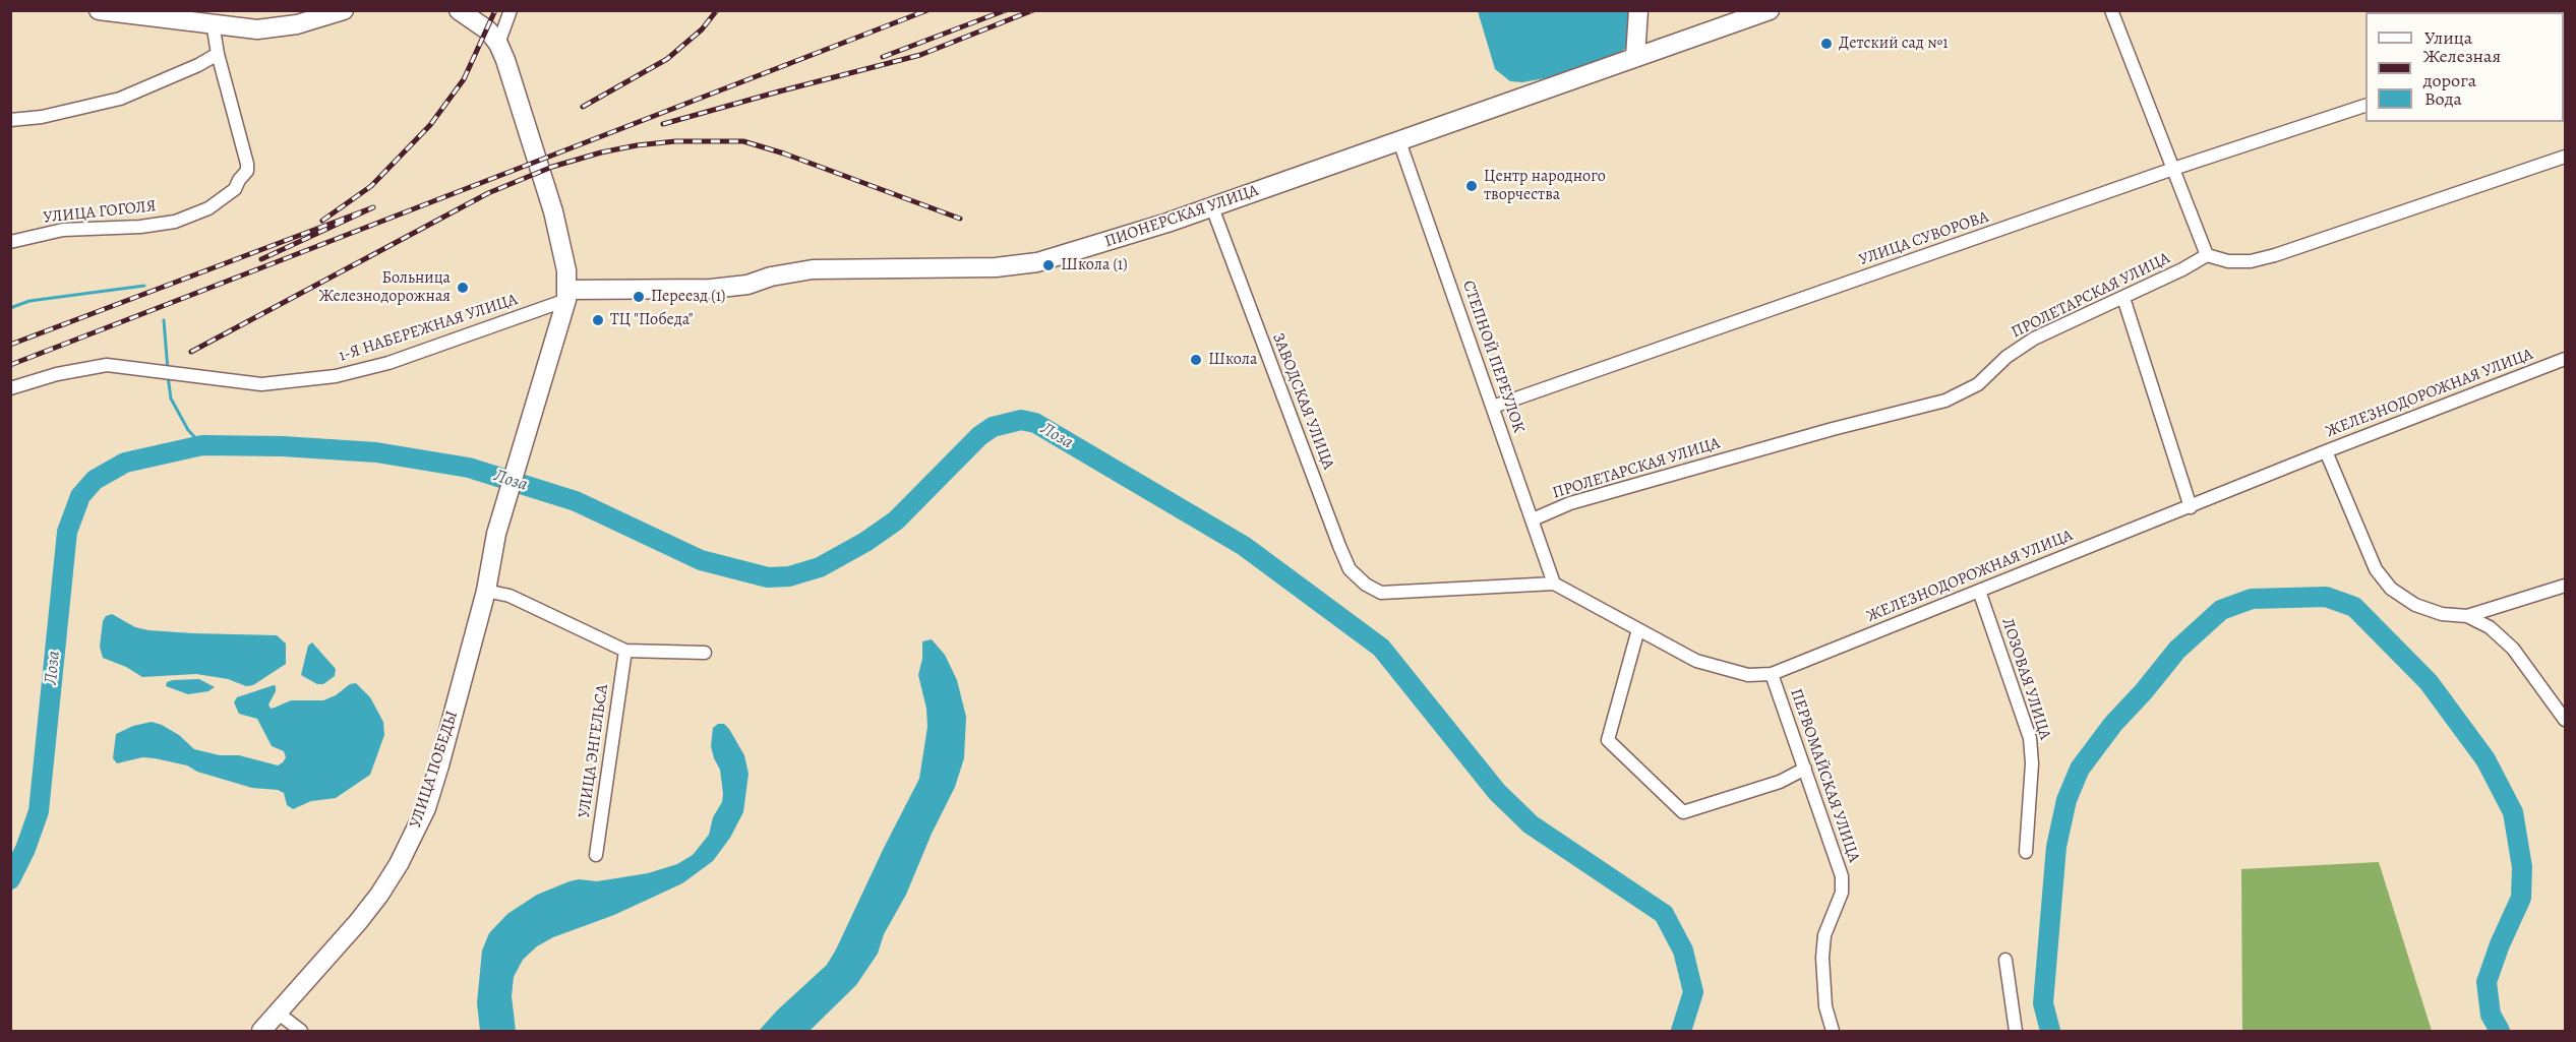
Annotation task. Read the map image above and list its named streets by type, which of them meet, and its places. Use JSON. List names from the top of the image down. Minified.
{"streets":{"main road":["ПИОНЕРСКАЯ УЛИЦА","УЛИЦА ПОБЕДЫ"],"street":["УЛИЦА ГОГОЛЯ","УЛИЦА СУВОРОВА","ПРОЛЕТАРСКАЯ УЛИЦА","1-Я НАБЕРЕЖНАЯ УЛИЦА","СТЕПНОЙ ПЕРЕУЛОК","ЖЕЛЕЗНОДОРОЖНАЯ УЛИЦА","ЗАВОДСКАЯ УЛИЦА","ЛОЗОВАЯ УЛИЦА","УЛИЦА ЭНГЕЛЬСА","ПЕРВОМАЙСКАЯ УЛИЦА"]},"crossings":[["ПИОНЕРСКАЯ УЛИЦА","1-Я НАБЕРЕЖНАЯ УЛИЦА"],["ПИОНЕРСКАЯ УЛИЦА","СТЕПНОЙ ПЕРЕУЛОК"],["ПИОНЕРСКАЯ УЛИЦА","ЗАВОДСКАЯ УЛИЦА"],["ПИОНЕРСКАЯ УЛИЦА","УЛИЦА ПОБЕДЫ"],["УЛИЦА СУВОРОВА","СТЕПНОЙ ПЕРЕУЛОК"],["ПРОЛЕТАРСКАЯ УЛИЦА","СТЕПНОЙ ПЕРЕУЛОК"],["1-Я НАБЕРЕЖНАЯ УЛИЦА","УЛИЦА ПОБЕДЫ"],["СТЕПНОЙ ПЕРЕУЛОК","ЖЕЛЕЗНОДОРОЖНАЯ УЛИЦА"],["СТЕПНОЙ ПЕРЕУЛОК","ЗАВОДСКАЯ УЛИЦА"],["ЖЕЛЕЗНОДОРОЖНАЯ УЛИЦА","ЗАВОДСКАЯ УЛИЦА"],["ЖЕЛЕЗНОДОРОЖНАЯ УЛИЦА","ЛОЗОВАЯ УЛИЦА"],["ЖЕЛЕЗНОДОРОЖНАЯ УЛИЦА","ПЕРВОМАЙСКАЯ УЛИЦА"]],"water":["Лоза"],"places":["Детский сад №1","Центр народного творчества","Школа (1)","Больница Железнодорожная","Переезд (1)","ТЦ \"Победа\"","Школа"],"legend":["Улица","Железная дорога","Вода"]}
